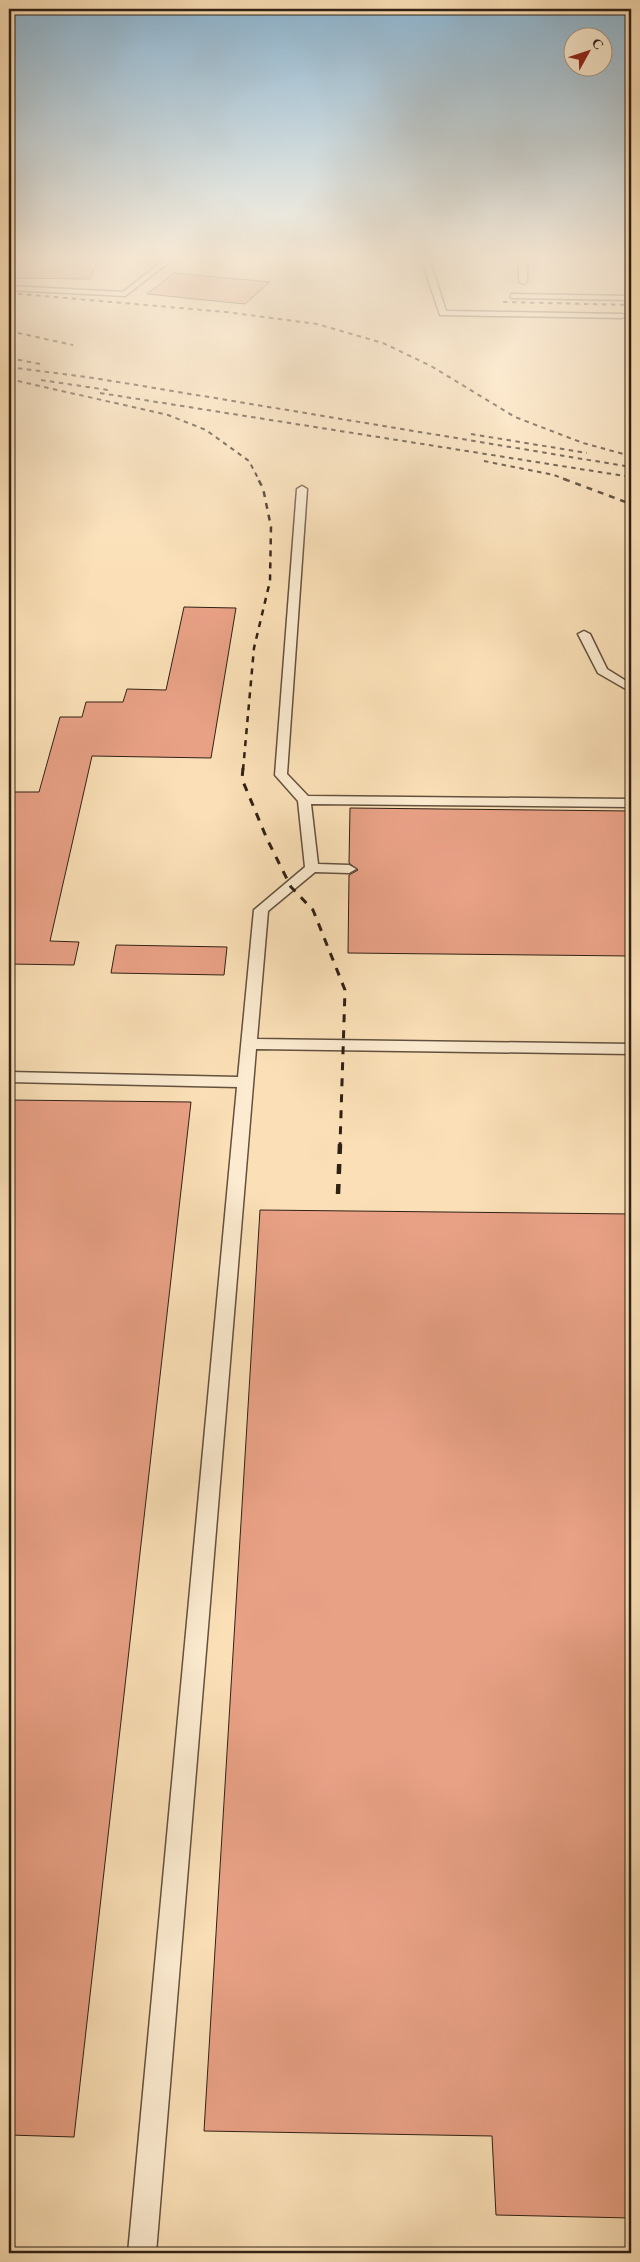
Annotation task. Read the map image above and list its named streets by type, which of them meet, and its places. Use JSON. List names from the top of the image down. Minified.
{"north":"top right"}
